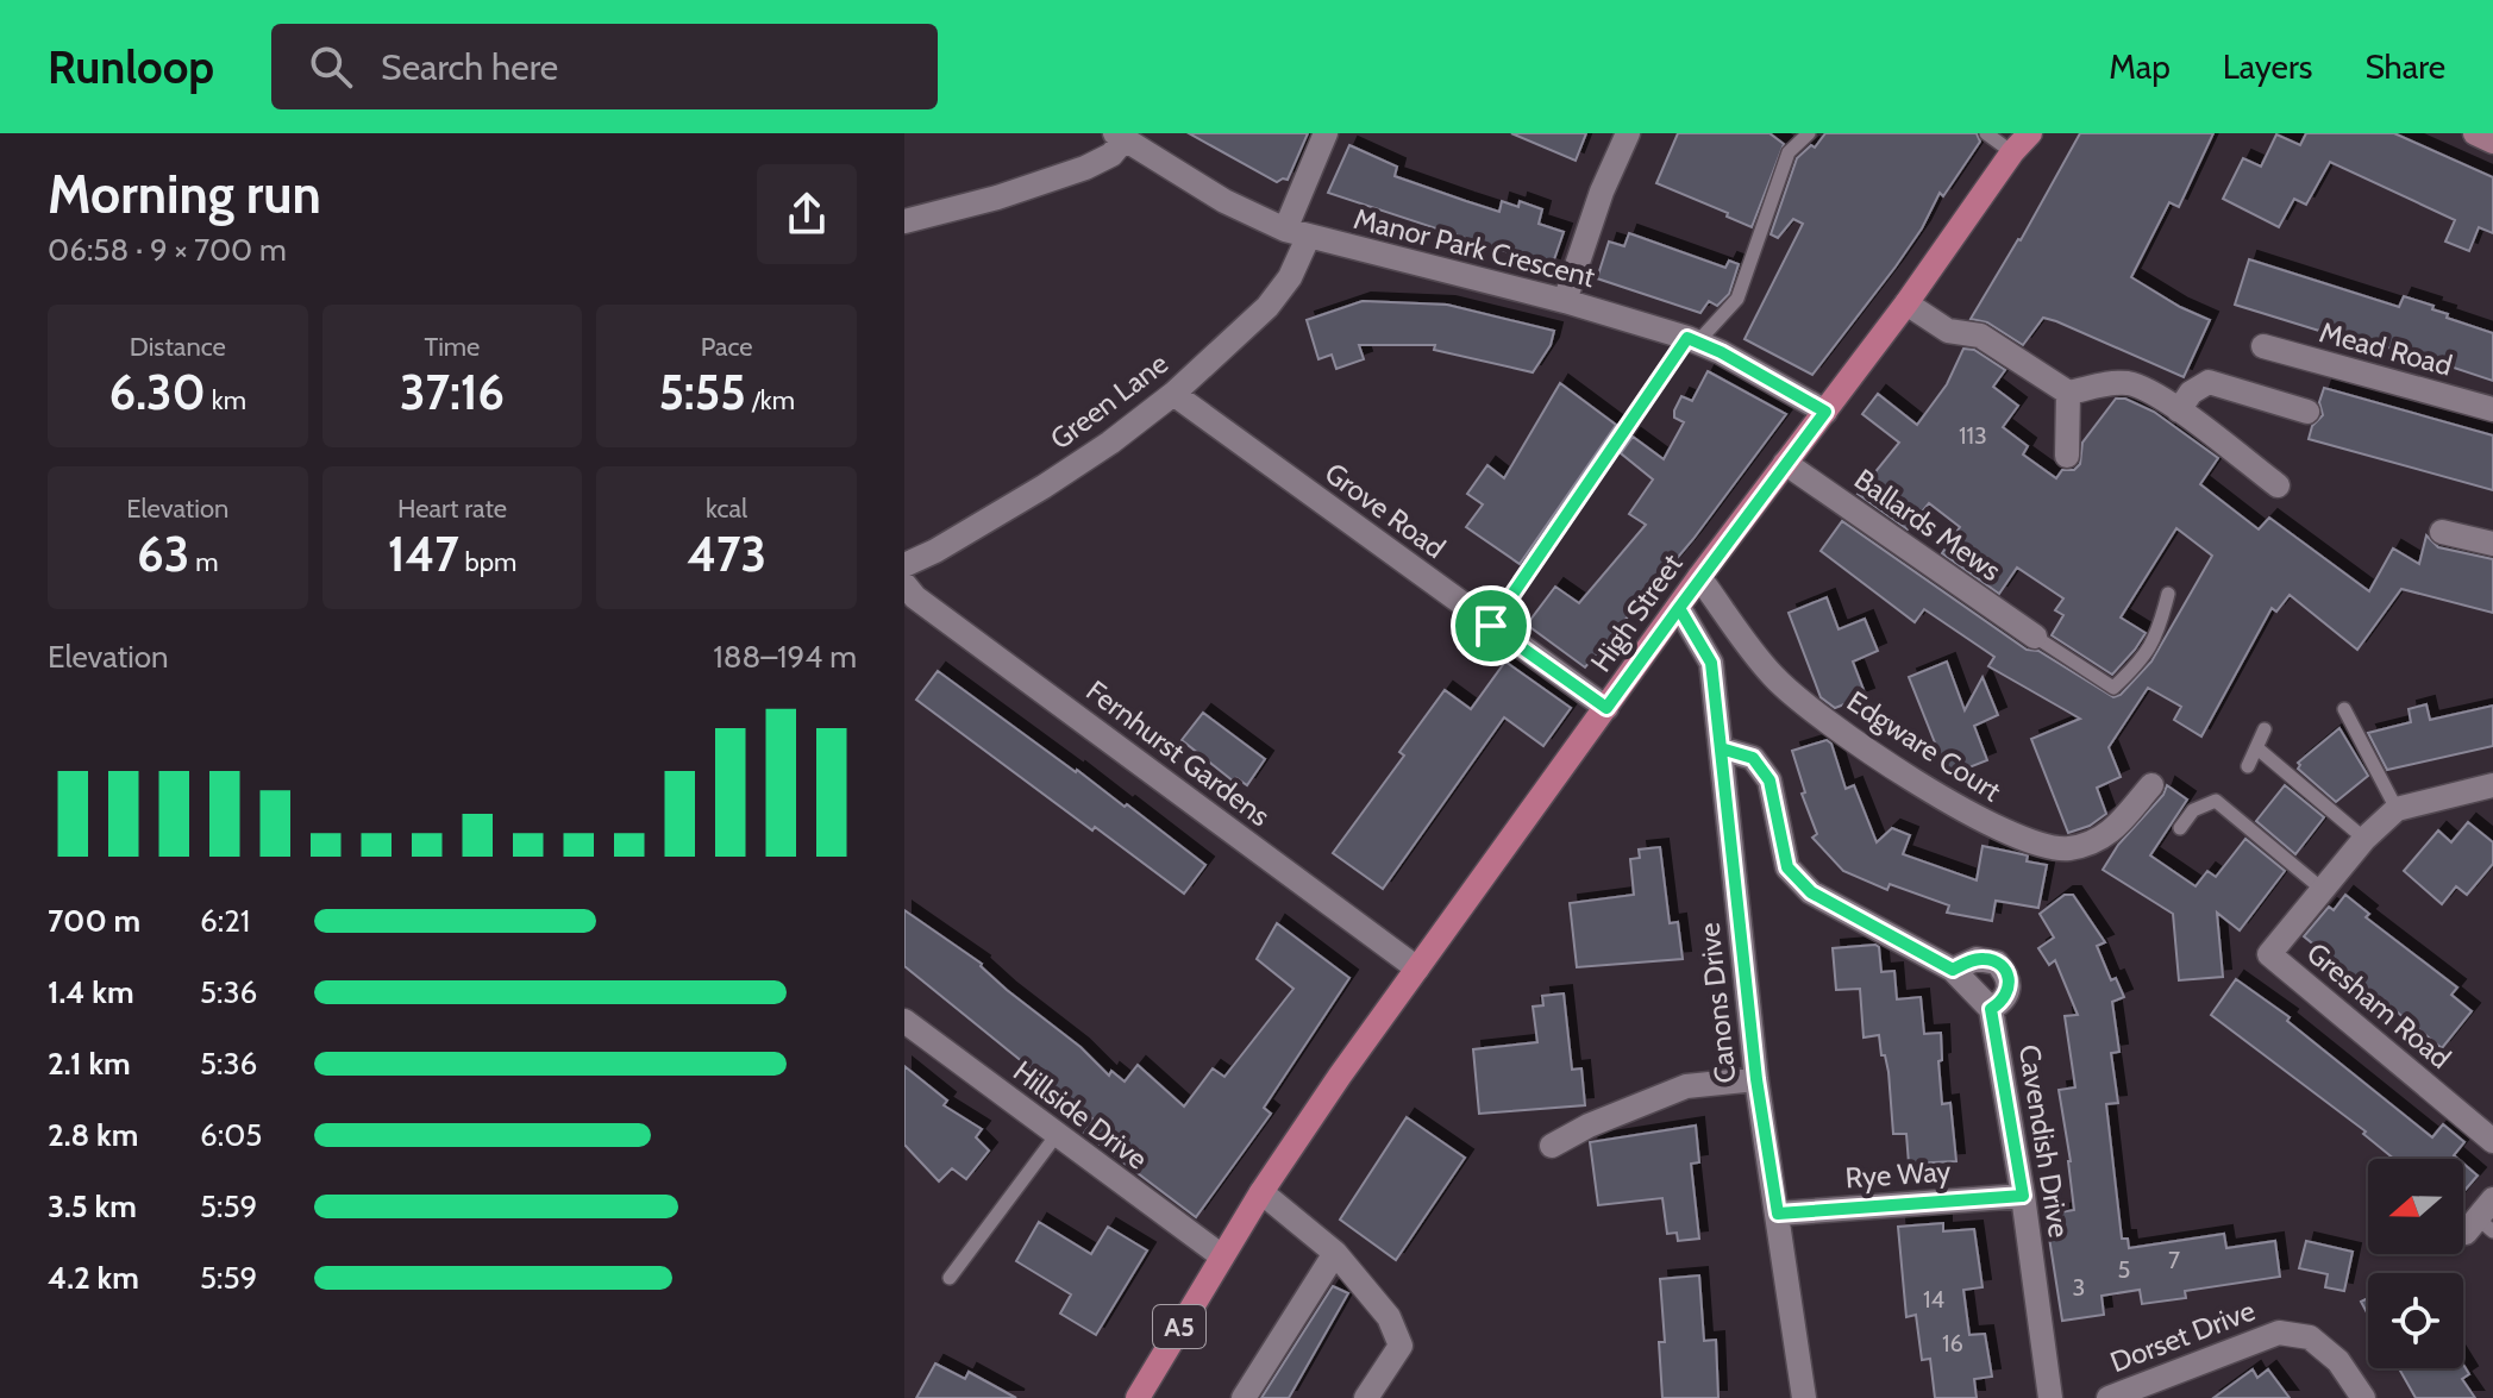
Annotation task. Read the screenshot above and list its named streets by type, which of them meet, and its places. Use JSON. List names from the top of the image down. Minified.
{"streets":{"main road":["High Street","A5"],"street":["Manor Park Crescent","Mead Road","Green Lane","Grove Road","Ballards Mews","Edgware Court","Fernhurst Gardens","Canons Drive","Gresham Road","Hillside Drive","Cavendish Drive","Rye Way","Dorset Drive"]},"crossings":[["Manor Park Crescent","Green Lane"],["Manor Park Crescent","High Street"],["Green Lane","Grove Road"],["Grove Road","High Street"],["Ballards Mews","High Street"],["High Street","Edgware Court"],["High Street","Fernhurst Gardens"],["High Street","Canons Drive"],["High Street","Hillside Drive"],["High Street","A5"],["Canons Drive","Rye Way"],["Hillside Drive","A5"],["Cavendish Drive","Rye Way"]],"house_numbers":["113","7","5","3","14","16"],"north":"left","page":{"header":"Runloop","search":"Search here","nav":["Map","Layers","Share"],"heading":["Morning run","06:58 · 9 × 700 m"],"stats":[["Distance","6.30 km"],["Time","37:16"],["Pace","5:55 /km"],["Elevation","63 m"],["Heart rate","147 bpm"],["kcal","473"]],"chart":["Elevation","188–194 m"],"list":[{"name":"700 m","note":"6:21"},{"name":"1.4 km","note":"5:36"},{"name":"2.1 km","note":"5:36"},{"name":"2.8 km","note":"6:05"},{"name":"3.5 km","note":"5:59"},{"name":"4.2 km","note":"5:59"}]}}
